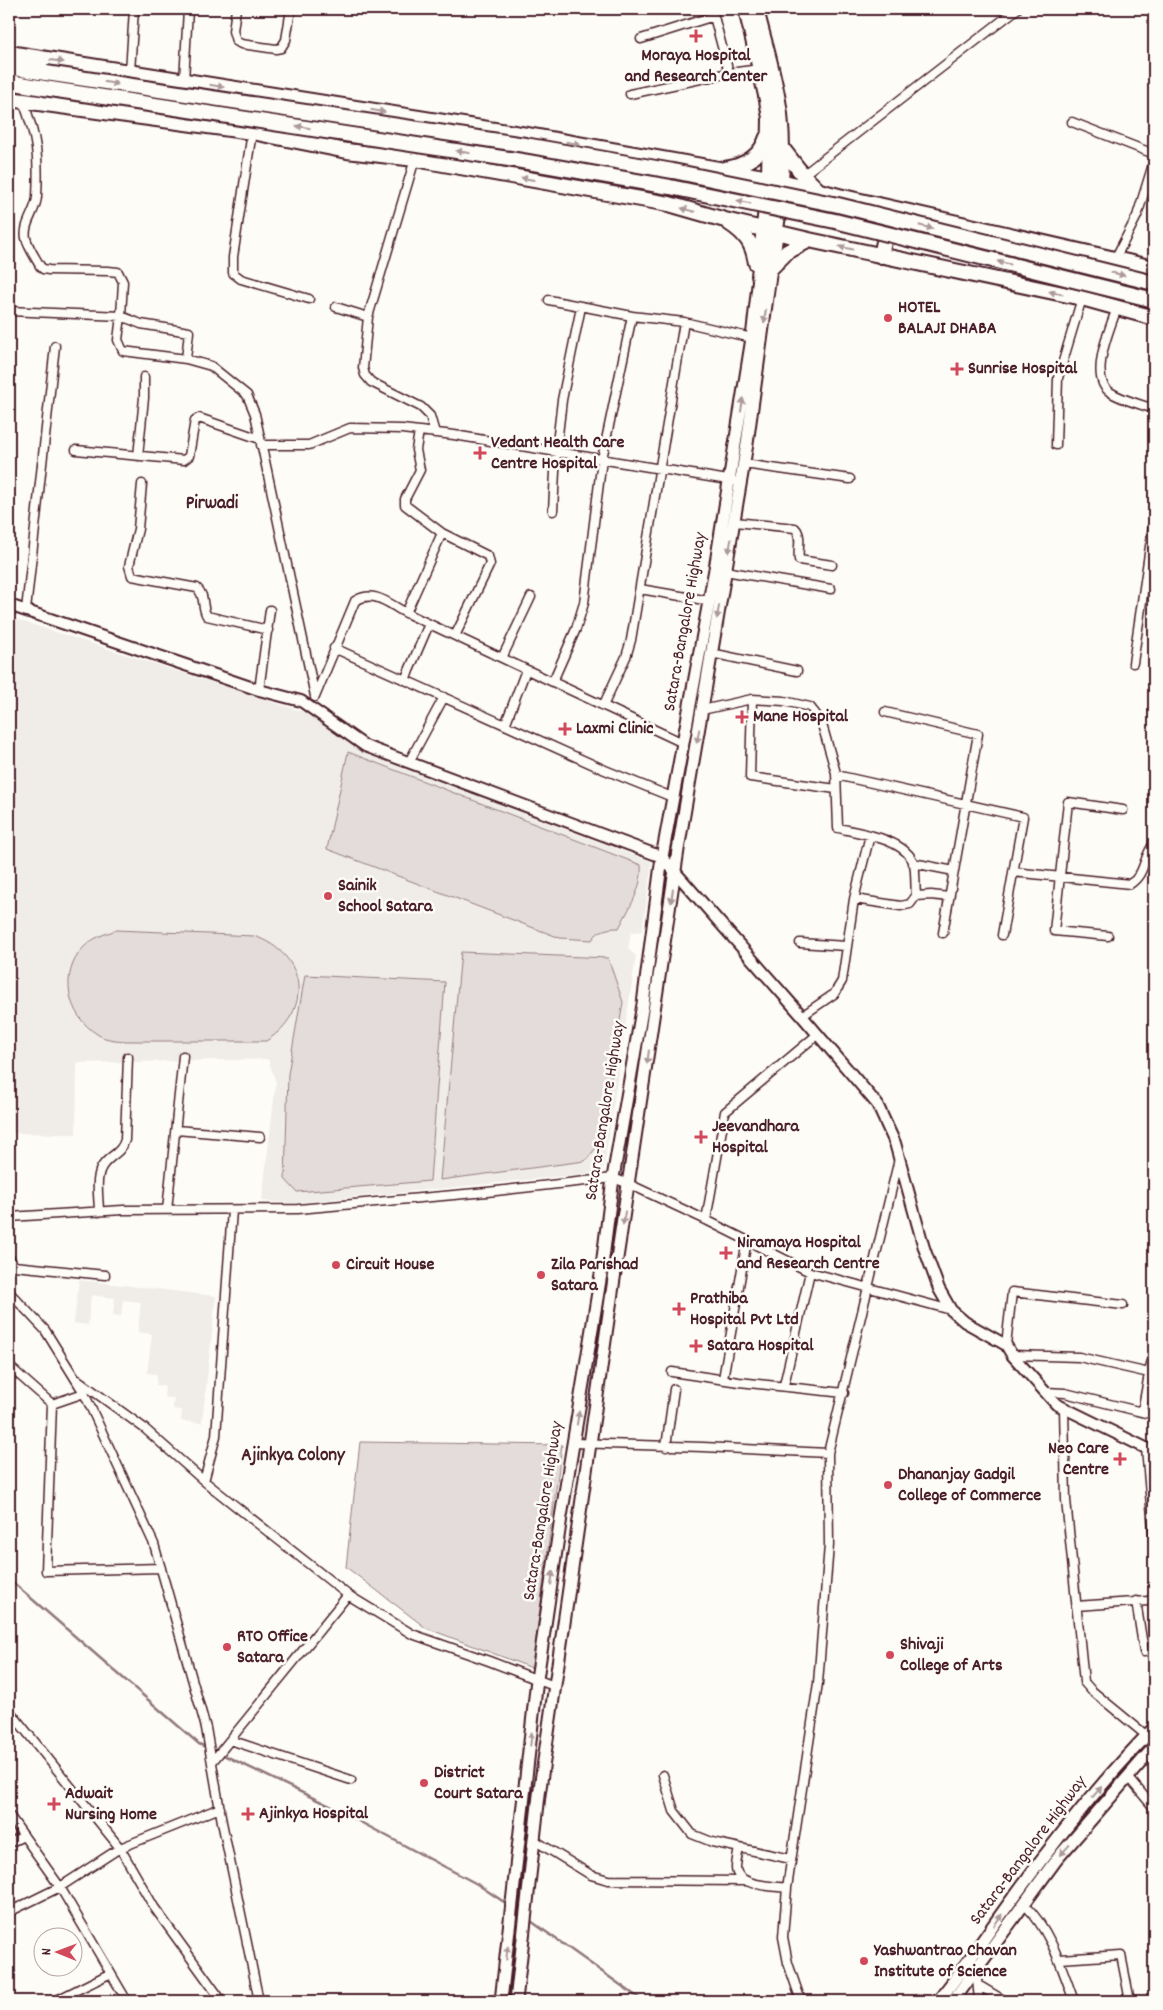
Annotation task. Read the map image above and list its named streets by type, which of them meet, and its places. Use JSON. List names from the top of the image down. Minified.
{"streets":{"highway":["Satara-Bangalore Highway"]},"districts":["Pirwadi","Ajinkya Colony"],"places":{"health":["Moraya Hospital and Research Center","Sunrise Hospital","Vedant Health Care Centre Hospital","Mane Hospital","Laxmi Clinic","Jeevandhara Hospital","Niramaya Hospital and Research Centre","Prathiba Hospital Pvt Ltd","Satara Hospital","Neo Care Centre","Adwait Nursing Home","Ajinkya Hospital"],"other":["HOTEL BALAJI DHABA","Sainik School Satara","Circuit House","Zila Parishad Satara","Dhananjay Gadgil College of Commerce","RTO Office Satara","Shivaji College of Arts","District Court Satara","Yashwantrao Chavan Institute of Science"]},"north":"left"}
